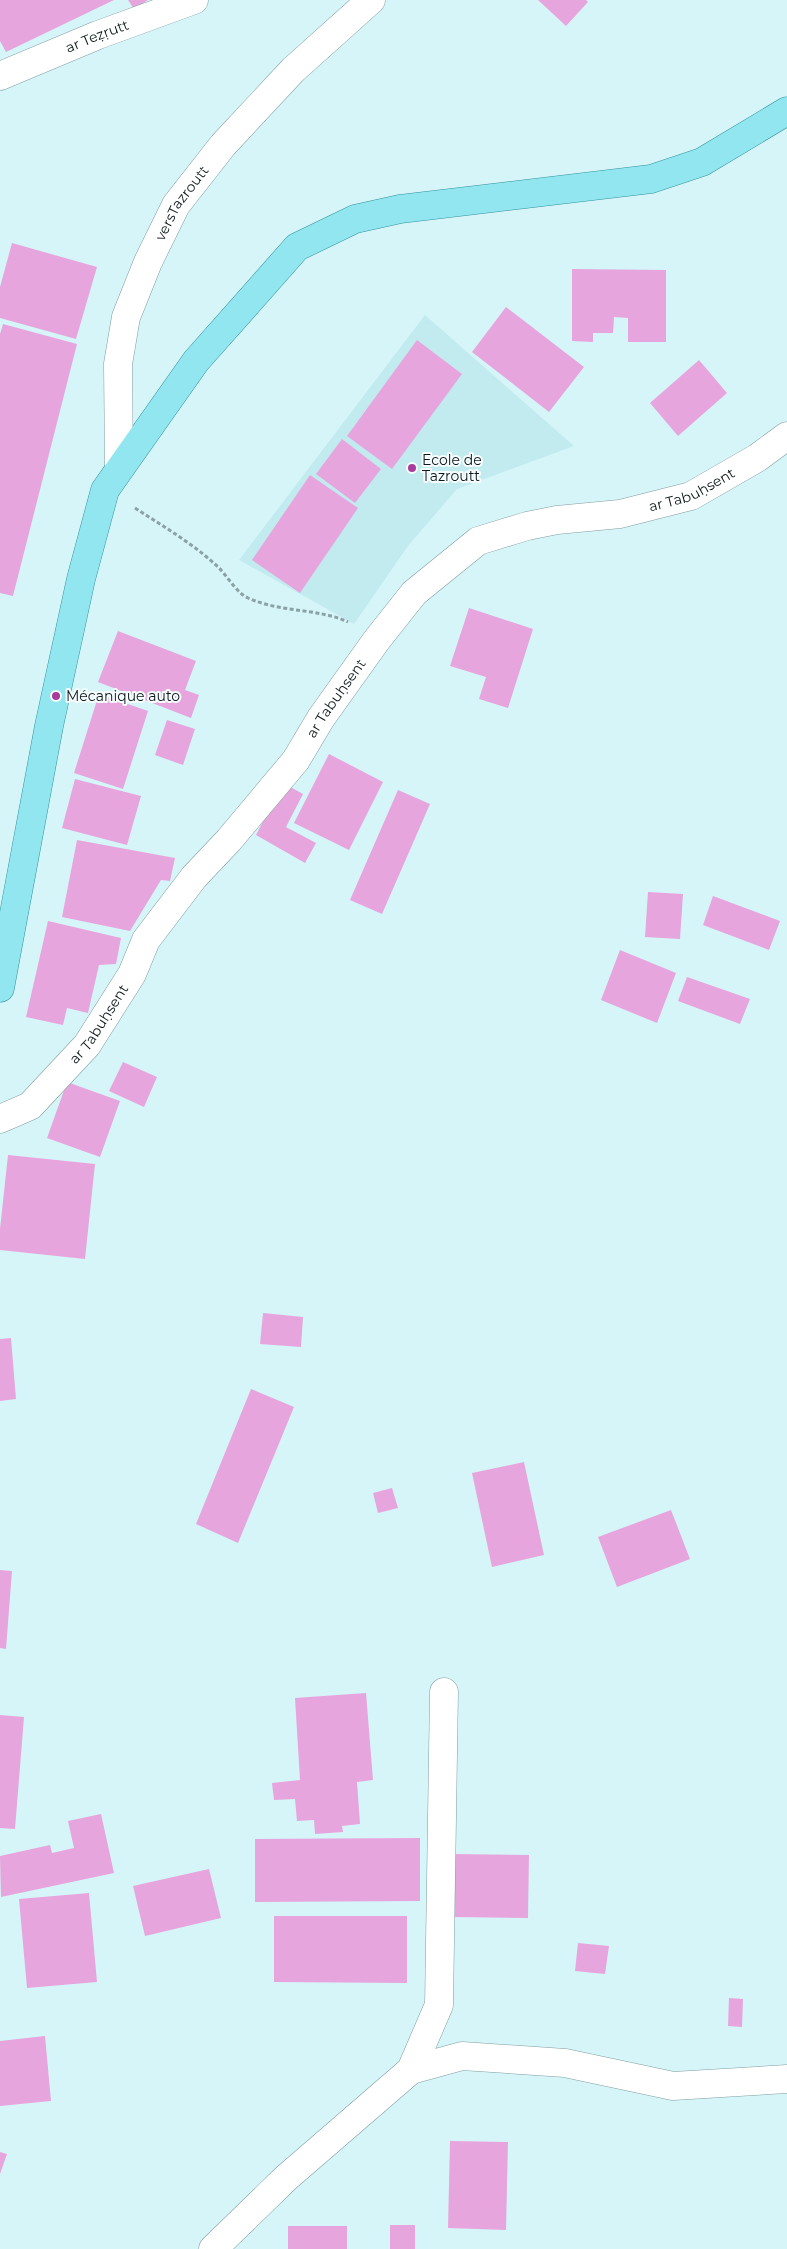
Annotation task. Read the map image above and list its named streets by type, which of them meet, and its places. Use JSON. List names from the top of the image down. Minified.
{"streets":{"street":["ar Teẓṛutt","versTazroutt","ar Tabuḥsent"]},"places":["Ecole de Tazroutt","Mécanique auto"]}
